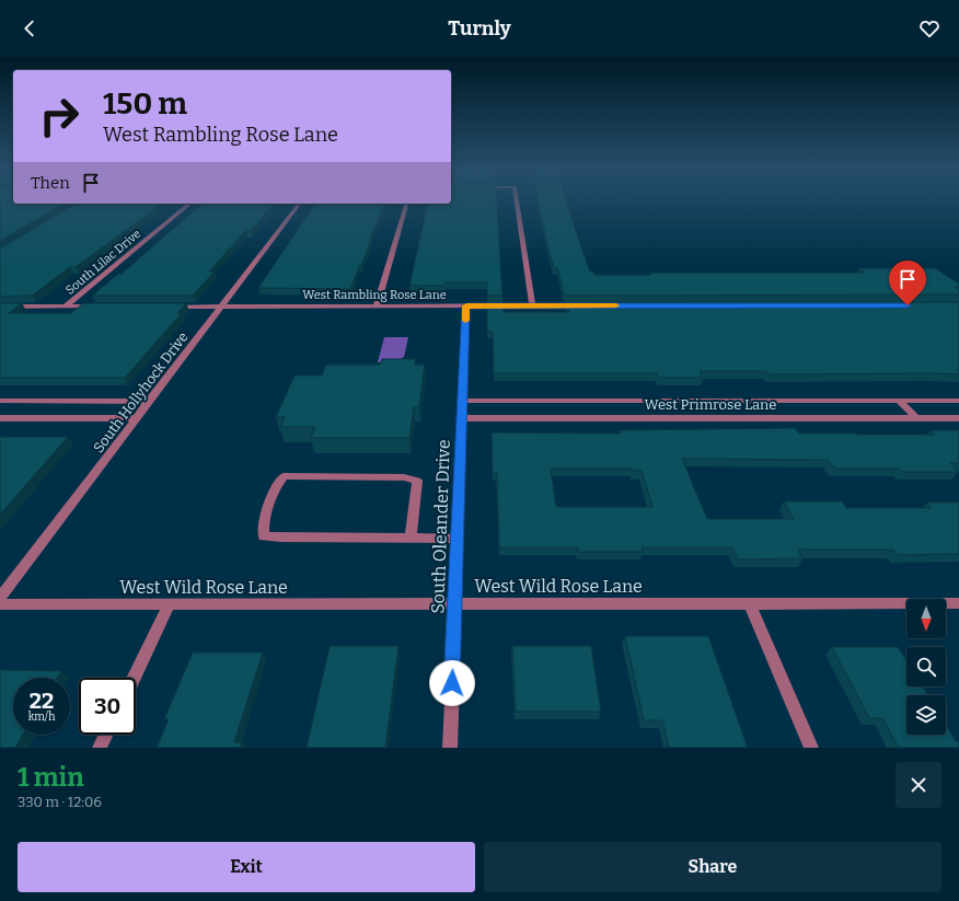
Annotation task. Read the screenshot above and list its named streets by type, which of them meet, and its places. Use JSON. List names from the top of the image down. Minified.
{"streets":{"street":["South Lilac Drive","West Rambling Rose Lane","South Hollyhock Drive","West Primrose Lane","South Oleander Drive","West Wild Rose Lane"]},"crossings":[["West Rambling Rose Lane","South Hollyhock Drive"],["West Rambling Rose Lane","South Oleander Drive"],["West Primrose Lane","South Oleander Drive"],["South Oleander Drive","West Wild Rose Lane"]],"north":"bottom","page":{"header":"Turnly","turn":["150 m","West Rambling Rose Lane"],"then":"Then","speed":"22 km/h","limit":"30","heading":["1 min","330 m · 12:06"],"buttons":["Exit","Share"]}}
